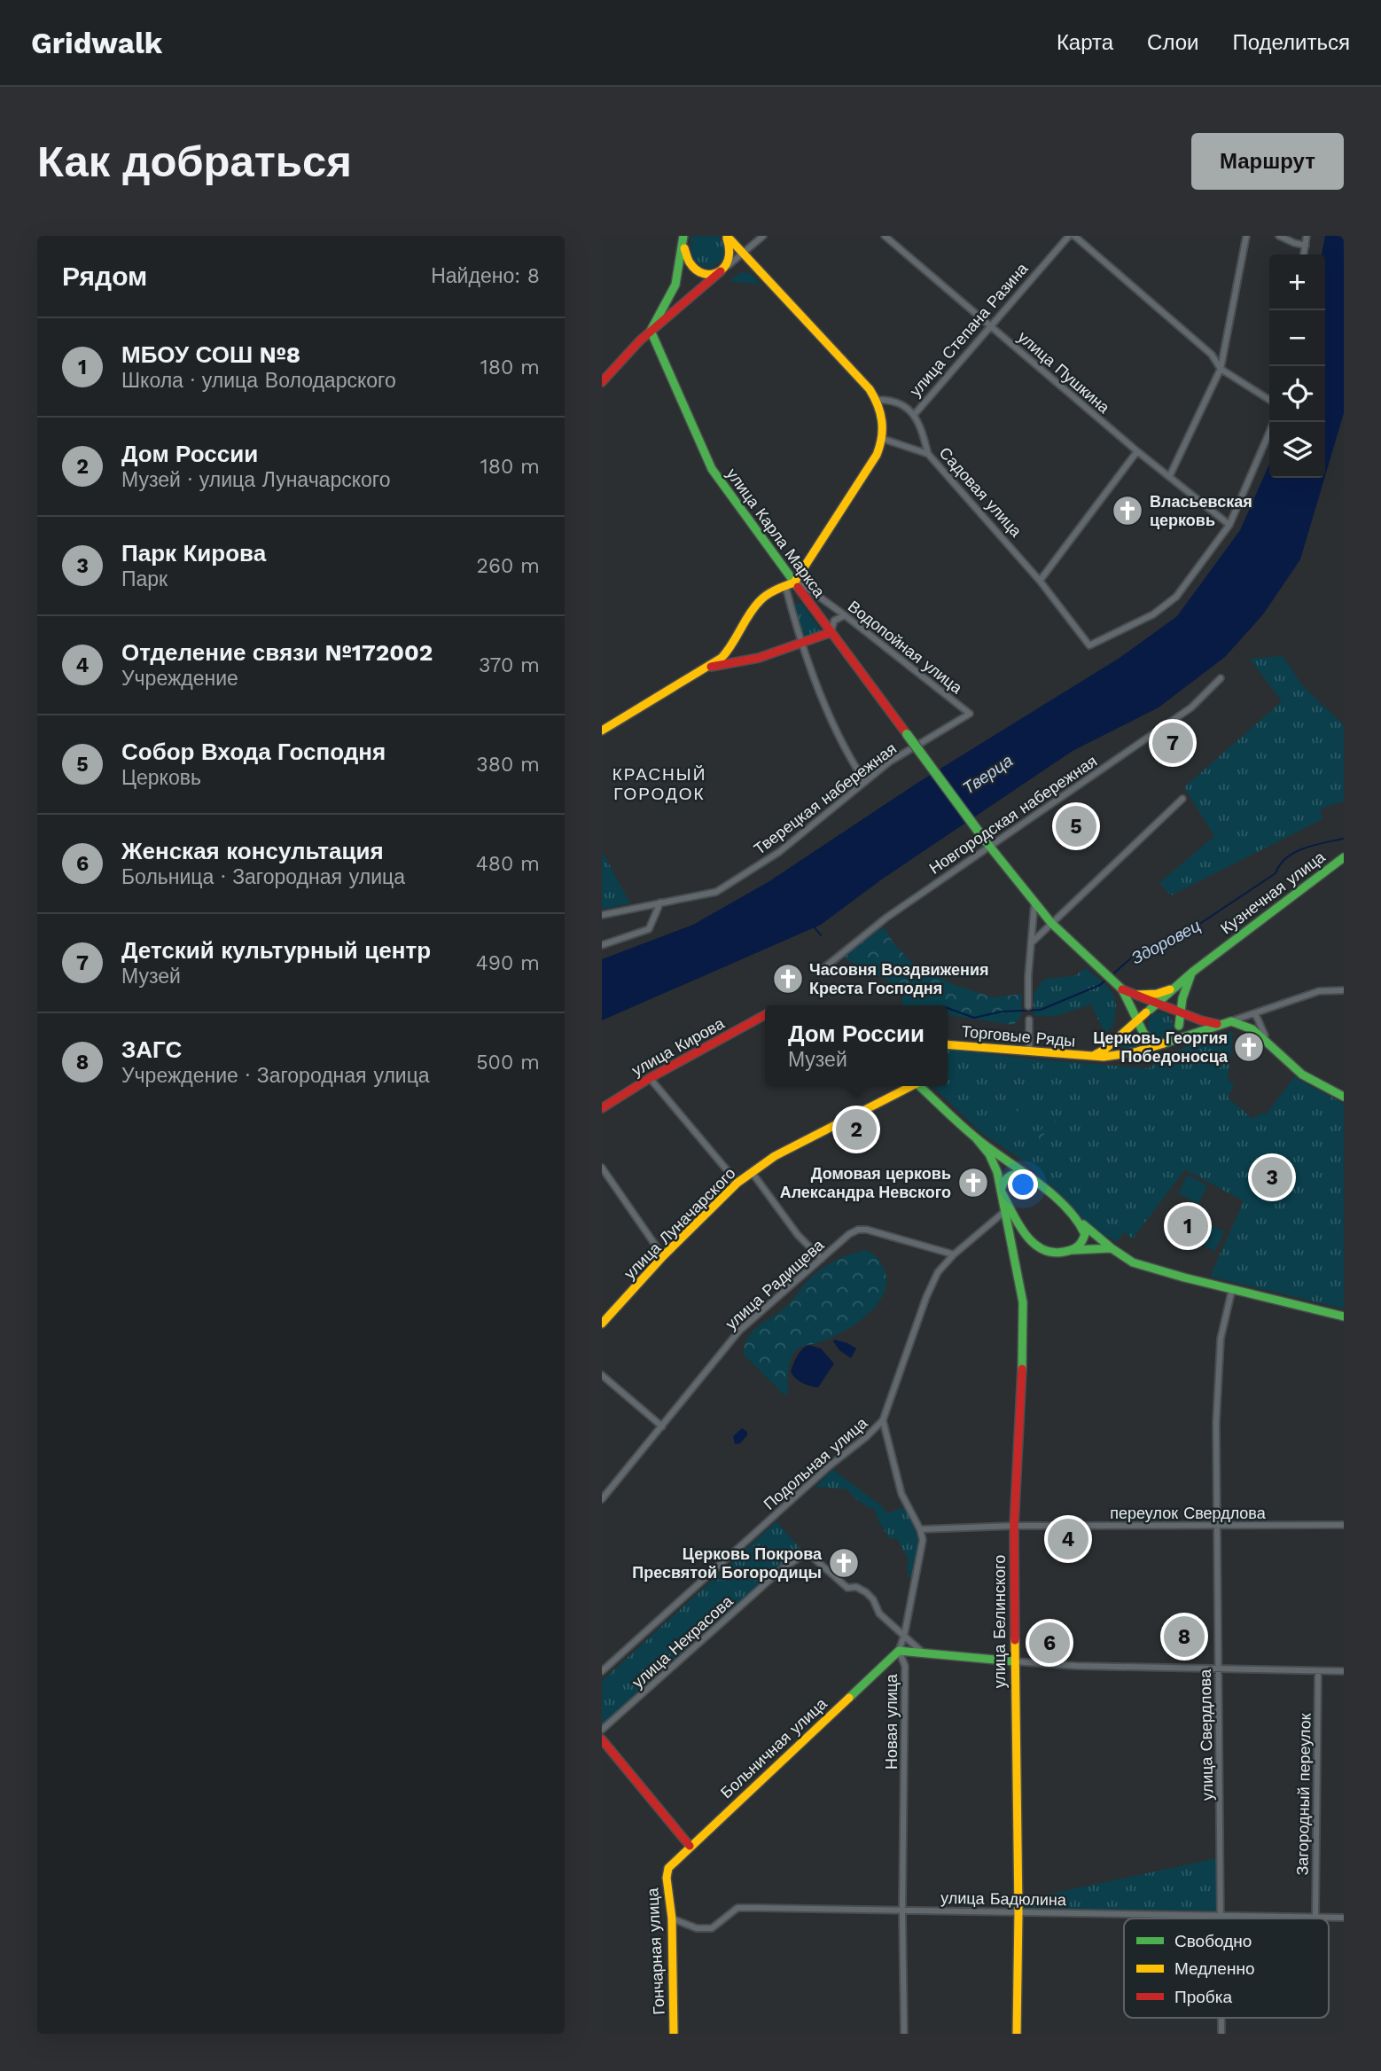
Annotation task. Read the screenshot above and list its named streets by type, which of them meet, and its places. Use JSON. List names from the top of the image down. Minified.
{"streets":{"street":["улица Степана Разина","улица Пушкина","Садовая улица","улица Карла Маркса","Водопойная улица","Тверецкая набережная","Новгородская набережная","Кузнечная улица","Торговые Ряды","улица Кирова","улица Луначарского","улица Радищева","Подольная улица","переулок Свердлова","улица Белинского","улица Некрасова","Новая улица","улица Свердлова","Больничная улица","Загородный переулок","улица Бадюлина","Гончарная улица"]},"crossings":[["улица Степана Разина","улица Пушкина"],["улица Пушкина","Садовая улица"],["улица Карла Маркса","Водопойная улица"],["улица Карла Маркса","Тверецкая набережная"],["улица Карла Маркса","Новгородская набережная"],["Водопойная улица","Тверецкая набережная"],["Кузнечная улица","Торговые Ряды"],["улица Радищева","Подольная улица"],["Подольная улица","улица Белинского"],["Подольная улица","Новая улица"],["переулок Свердлова","улица Белинского"],["переулок Свердлова","Новая улица"],["переулок Свердлова","улица Свердлова"],["улица Белинского","улица Бадюлина"],["улица Некрасова","Новая улица"],["Новая улица","Больничная улица"],["Новая улица","улица Бадюлина"],["улица Свердлова","улица Бадюлина"],["Больничная улица","Гончарная улица"],["Загородный переулок","улица Бадюлина"],["улица Бадюлина","Гончарная улица"]],"districts":["КРАСНЫЙ ГОРОДОК"],"water":["Тверца","Здоровец"],"places":{"church":["Власьевская церковь","Часовня Воздвижения Креста Господня","Церковь Георгия Победоносца","Домовая церковь Александра Невского","Церковь Покрова Пресвятой Богородицы"]},"legend":["Свободно","Медленно","Пробка"],"page":{"header":"Gridwalk","nav":["Карта","Слои","Поделиться"],"buttons":"Маршрут","title":"Как добраться","heading":["Рядом","Найдено: 8"],"map_buttons":["+","−"],"list":[{"mark":"1","name":"МБОУ СОШ №8","note":"Школа · улица Володарского","value":"180 m"},{"mark":"2","name":"Дом России","note":"Музей · улица Луначарского","value":"180 m"},{"mark":"3","name":"Парк Кирова","note":"Парк","value":"260 m"},{"mark":"4","name":"Отделение связи №172002","note":"Учреждение","value":"370 m"},{"mark":"5","name":"Собор Входа Господня","note":"Церковь","value":"380 m"},{"mark":"6","name":"Женская консультация","note":"Больница · Загородная улица","value":"480 m"},{"mark":"7","name":"Детский культурный центр","note":"Музей","value":"490 m"},{"mark":"8","name":"ЗАГС","note":"Учреждение · Загородная улица","value":"500 m"}],"pins":["7","5","2","3","1","4","8","6"],"popup":["Дом России","Музей"]}}
